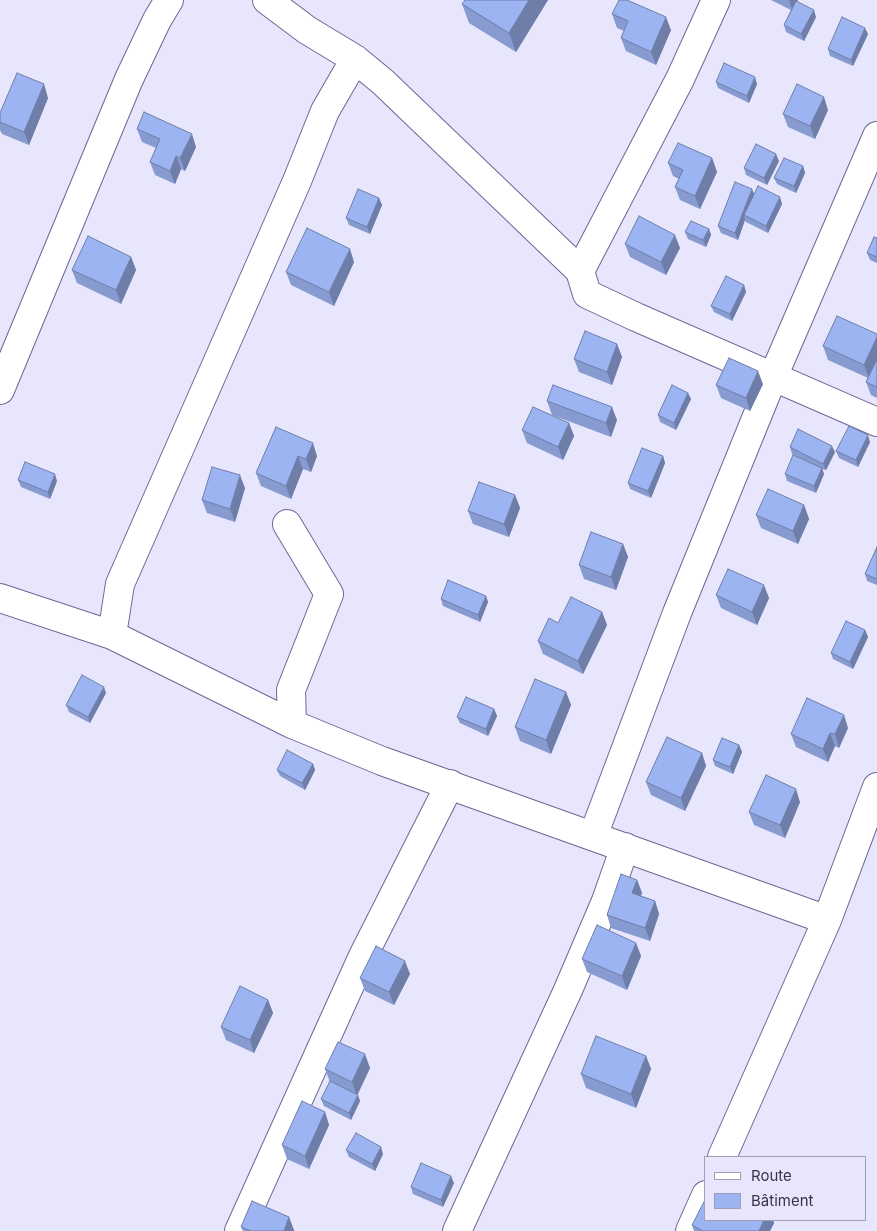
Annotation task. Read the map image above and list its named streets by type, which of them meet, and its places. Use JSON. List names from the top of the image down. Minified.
{"legend":["Route","Bâtiment"]}
